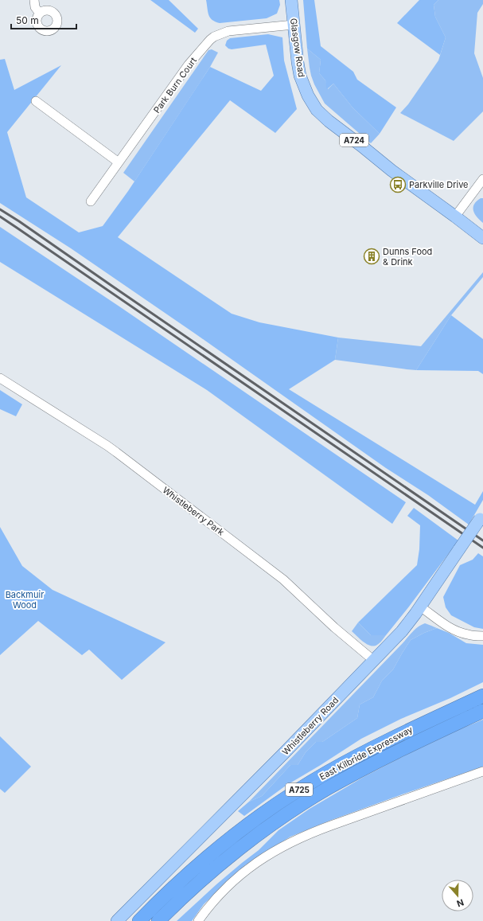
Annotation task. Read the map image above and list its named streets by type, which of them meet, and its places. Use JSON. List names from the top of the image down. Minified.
{"streets":{"highway":["East Kilbride Expressway","A725"],"main road":["Glasgow Road","A724","Whistleberry Road"],"street":["Park Burn Court","Whistleberry Park"]},"crossings":[["Glasgow Road","Park Burn Court"],["Whistleberry Park","Whistleberry Road"]],"parks":["Backmuir Wood"],"places":{"bus stop":["Parkville Drive"],"building":["Dunns Food & Drink"]},"scale_bar":"50 m","north":"bottom"}
